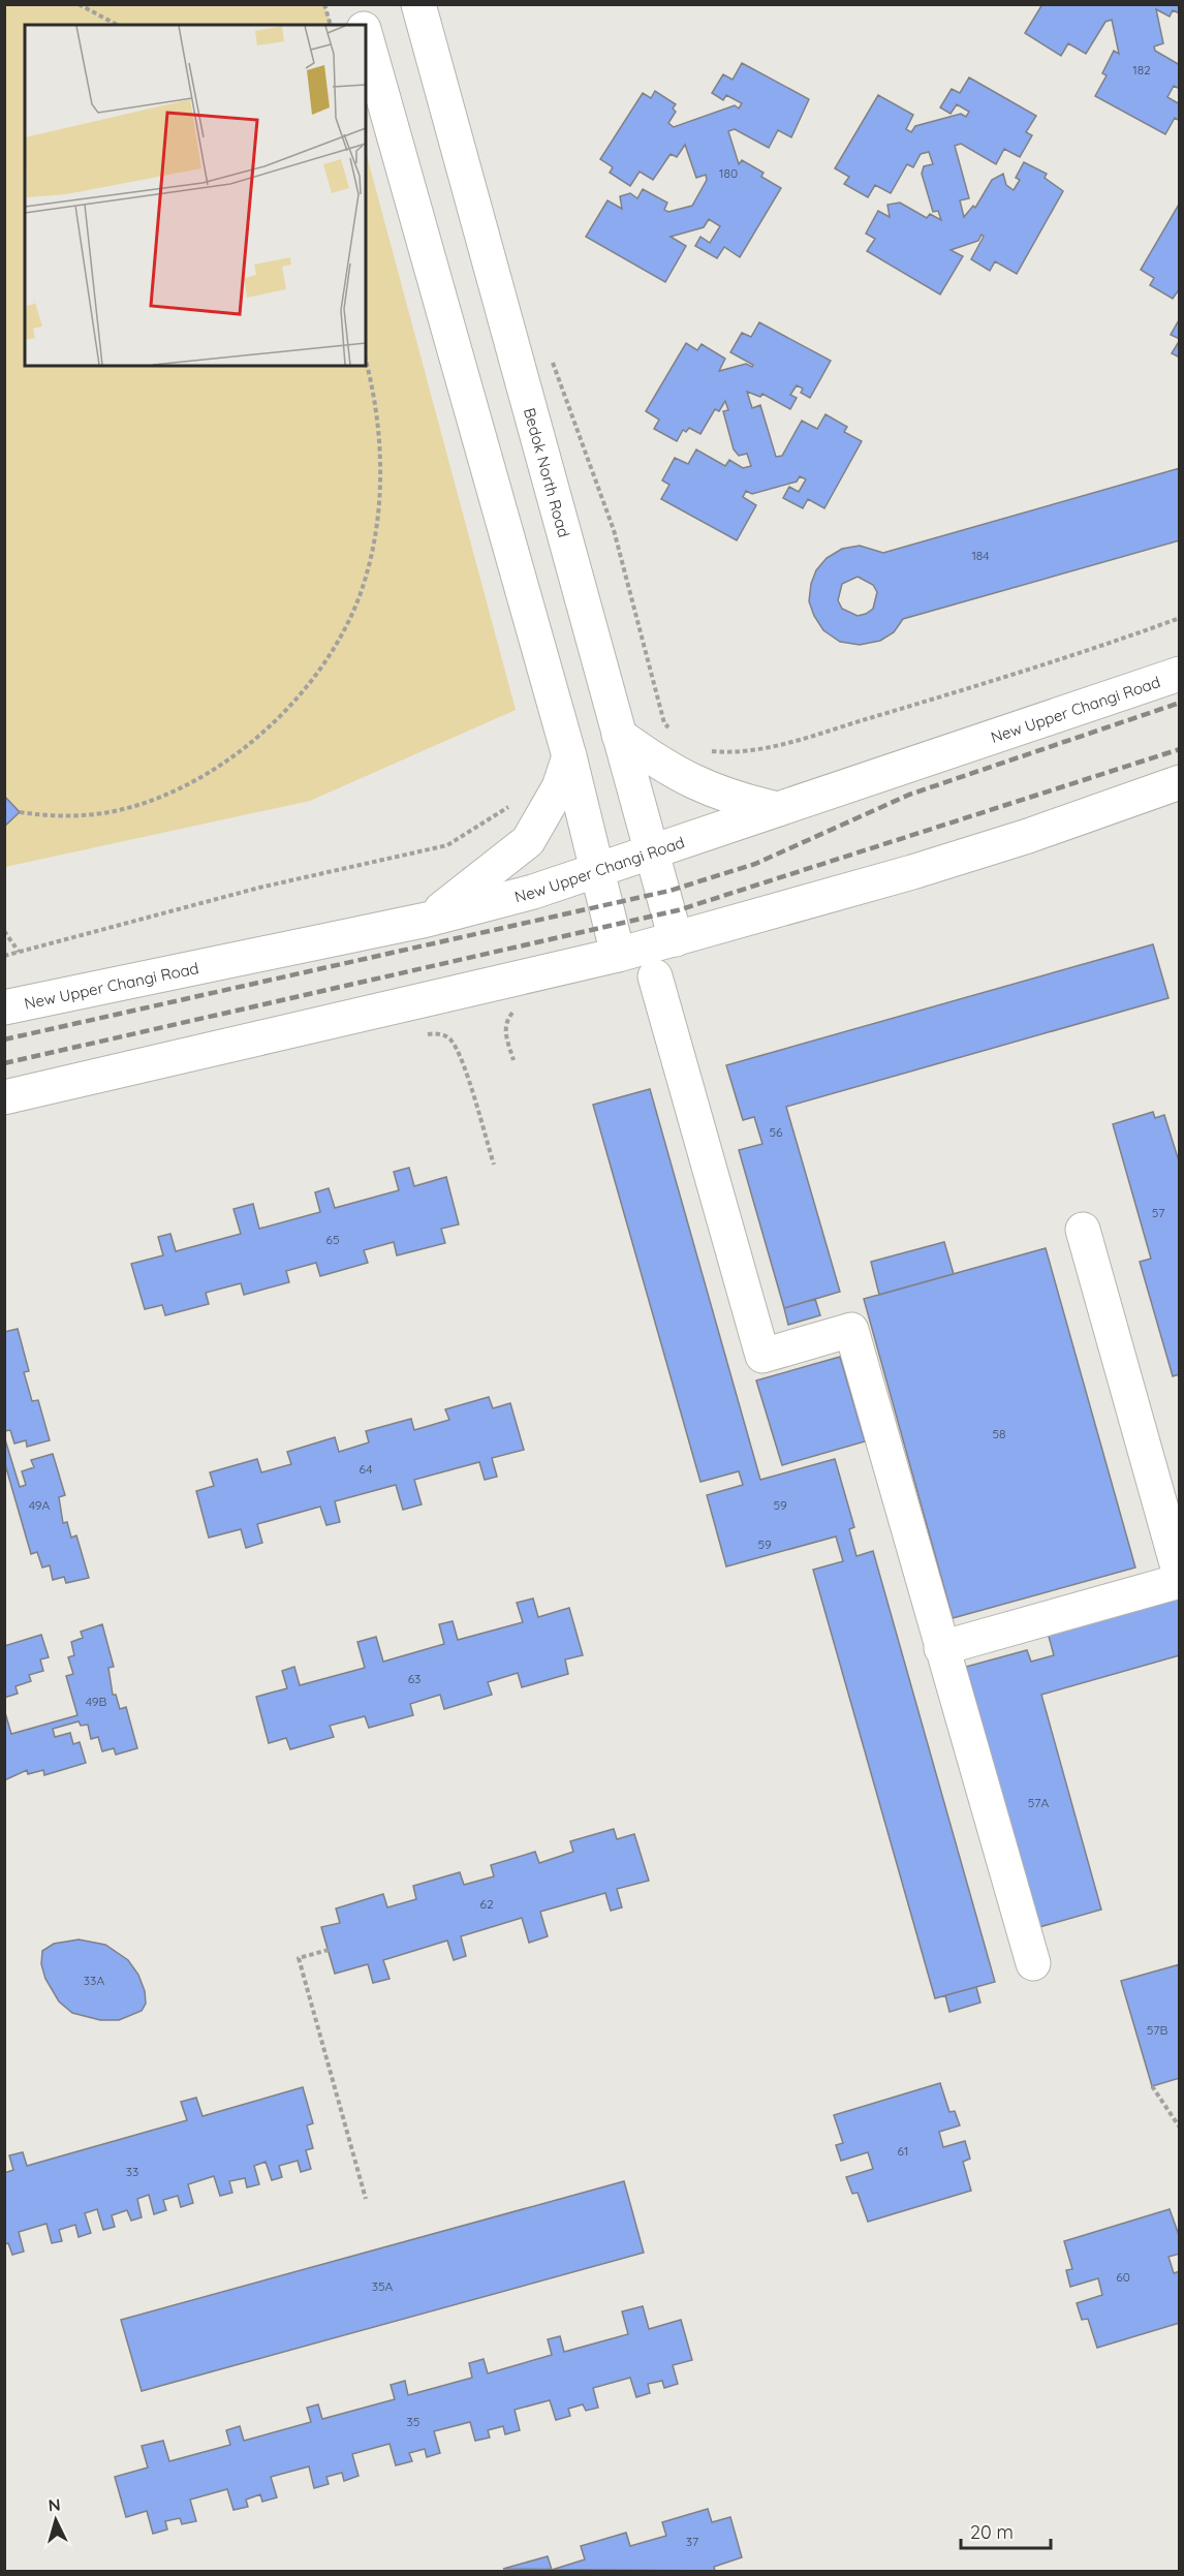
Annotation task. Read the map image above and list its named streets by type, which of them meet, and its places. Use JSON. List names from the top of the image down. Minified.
{"streets":{"main road":["Bedok North Road","New Upper Changi Road"]},"crossings":[["Bedok North Road","New Upper Changi Road"]],"house_numbers":["182","180","184","56","57","65","58","64","49A","59","59","63","49B","57A","62","33A","57B","61","33","60","35A","35","37"],"scale_bar":"20 m","north":"top"}
